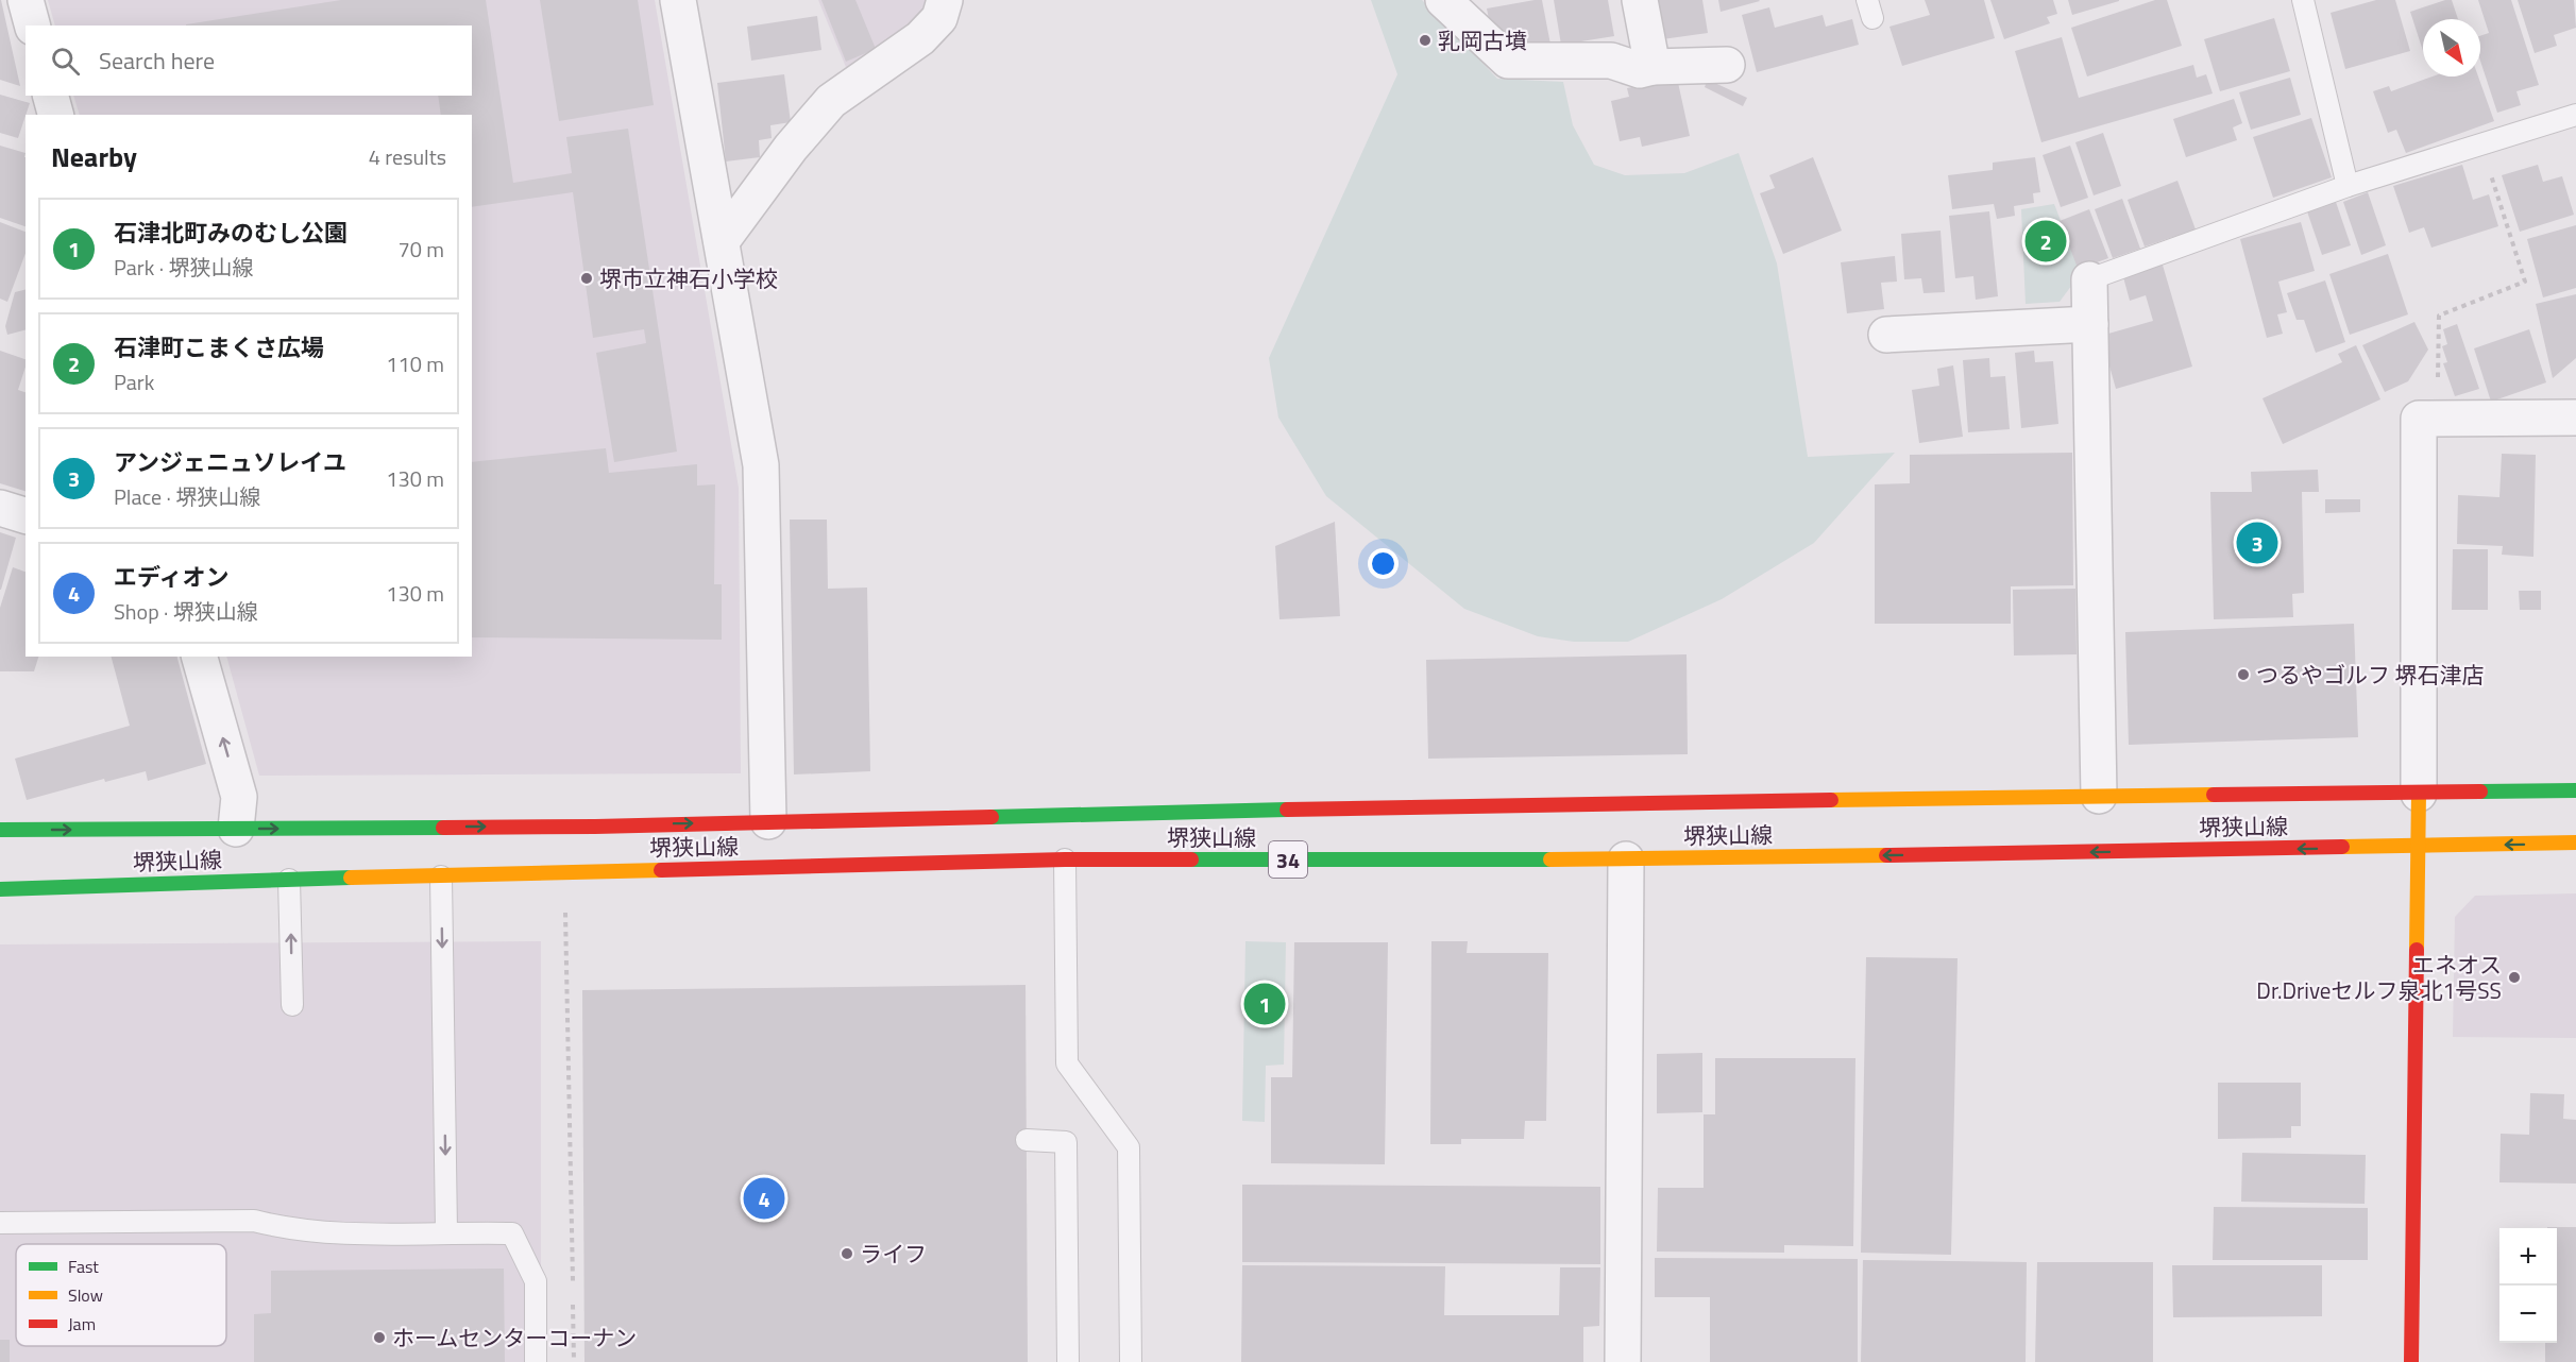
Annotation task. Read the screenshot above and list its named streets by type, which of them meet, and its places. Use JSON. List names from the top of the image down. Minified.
{"streets":{"main road":["堺狭山線","34"]},"places":["乳岡古墳","堺市立神石小学校","つるやゴルフ 堺石津店","エネオス Dr.Driveセルフ泉北1号SS","ライフ","ホームセンターコーナン"],"legend":["Fast","Slow","Jam"],"north":"bottom right","page":{"search":"Search here","heading":["Nearby","4 results"],"list":[{"mark":"1","name":"石津北町みのむし公園","note":"Park · 堺狭山線","value":"70 m"},{"mark":"2","name":"石津町こまくさ広場","note":"Park","value":"110 m"},{"mark":"3","name":"アンジェニュソレイユ","note":"Place · 堺狭山線","value":"130 m"},{"mark":"4","name":"エディオン","note":"Shop · 堺狭山線","value":"130 m"}],"pins":["2","3","1","4"],"map_buttons":["+","−"]}}
